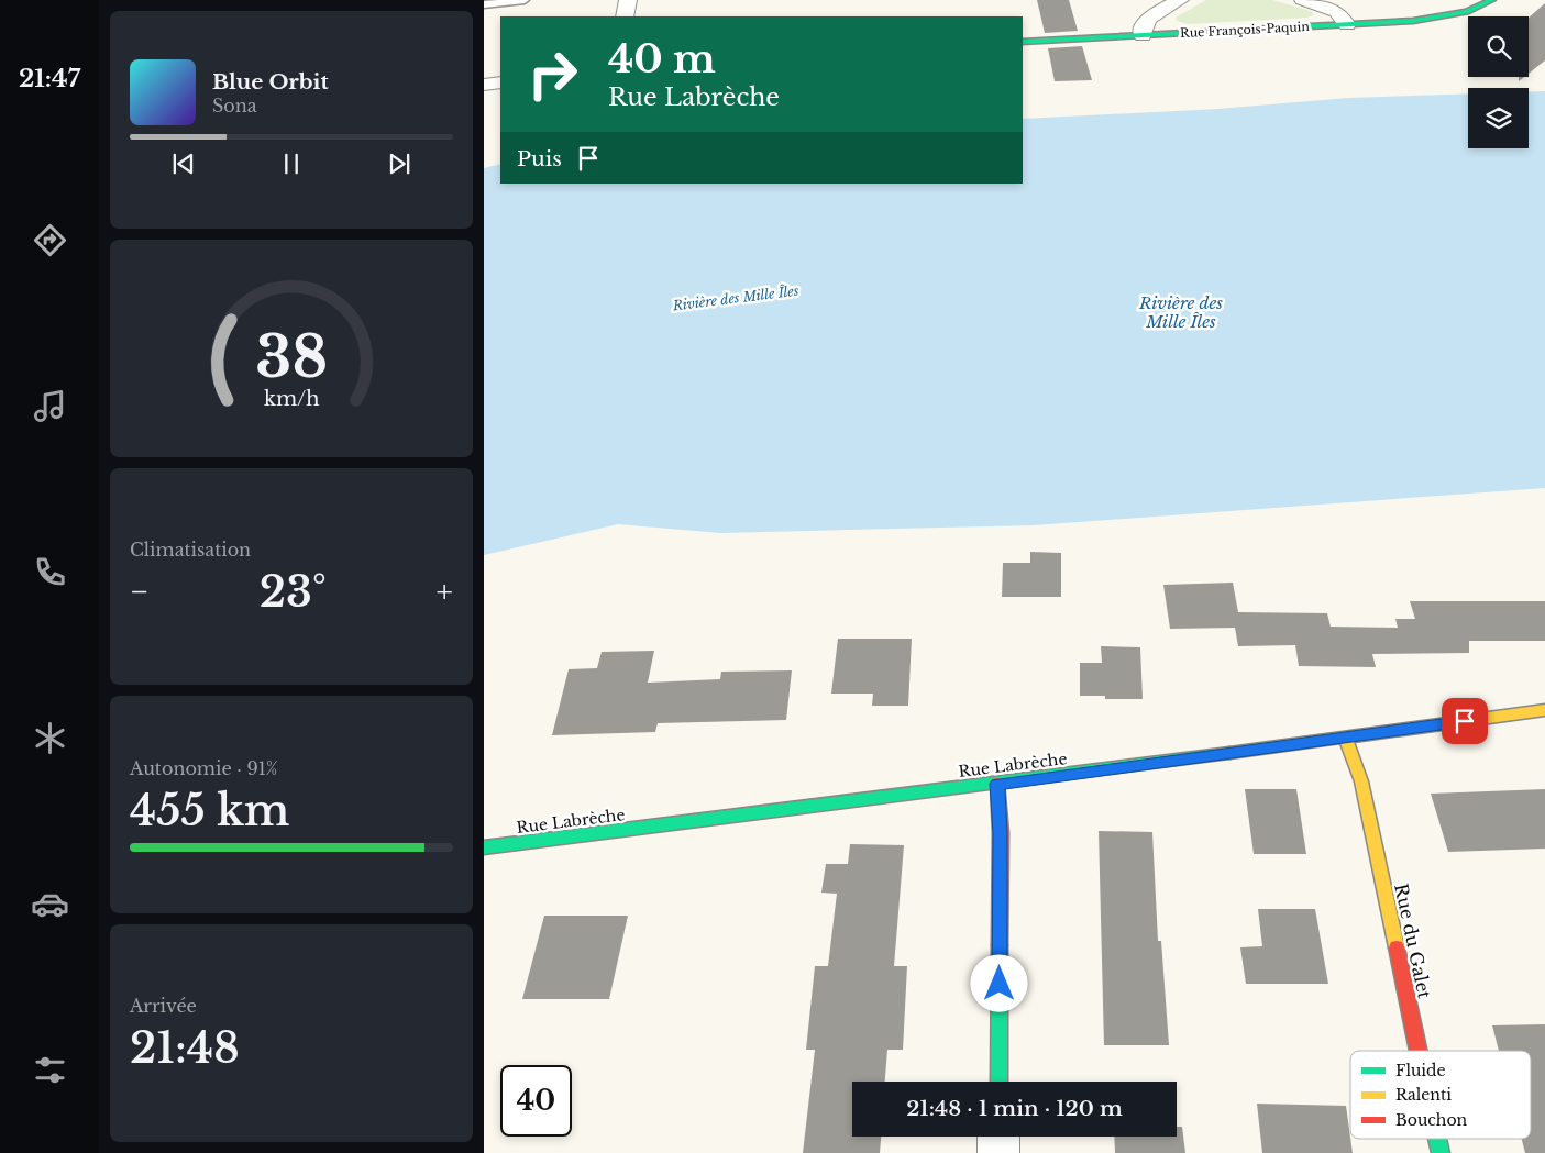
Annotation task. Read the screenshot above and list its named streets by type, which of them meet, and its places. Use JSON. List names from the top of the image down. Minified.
{"streets":{"street":["Rue François-Paquin","Rue Labrèche","Rue du Galet"]},"crossings":[["Rue Labrèche","Rue du Galet"]],"water":["Rivière des Mille Îles"],"legend":["Fluide","Ralenti","Bouchon"],"page":{"tabs":"21:47","turn":["40 m","Rue Labrèche"],"song":["Blue Orbit","Sona"],"then":"Puis","tile":["Climatisation",["Autonomie · 91%","455 km"],["Arrivée","21:48"]],"heat":["−","23°","+"],"limit":"40","trip":"21:48 · 1 min · 120 m","gauge":["38","km/h"]}}
